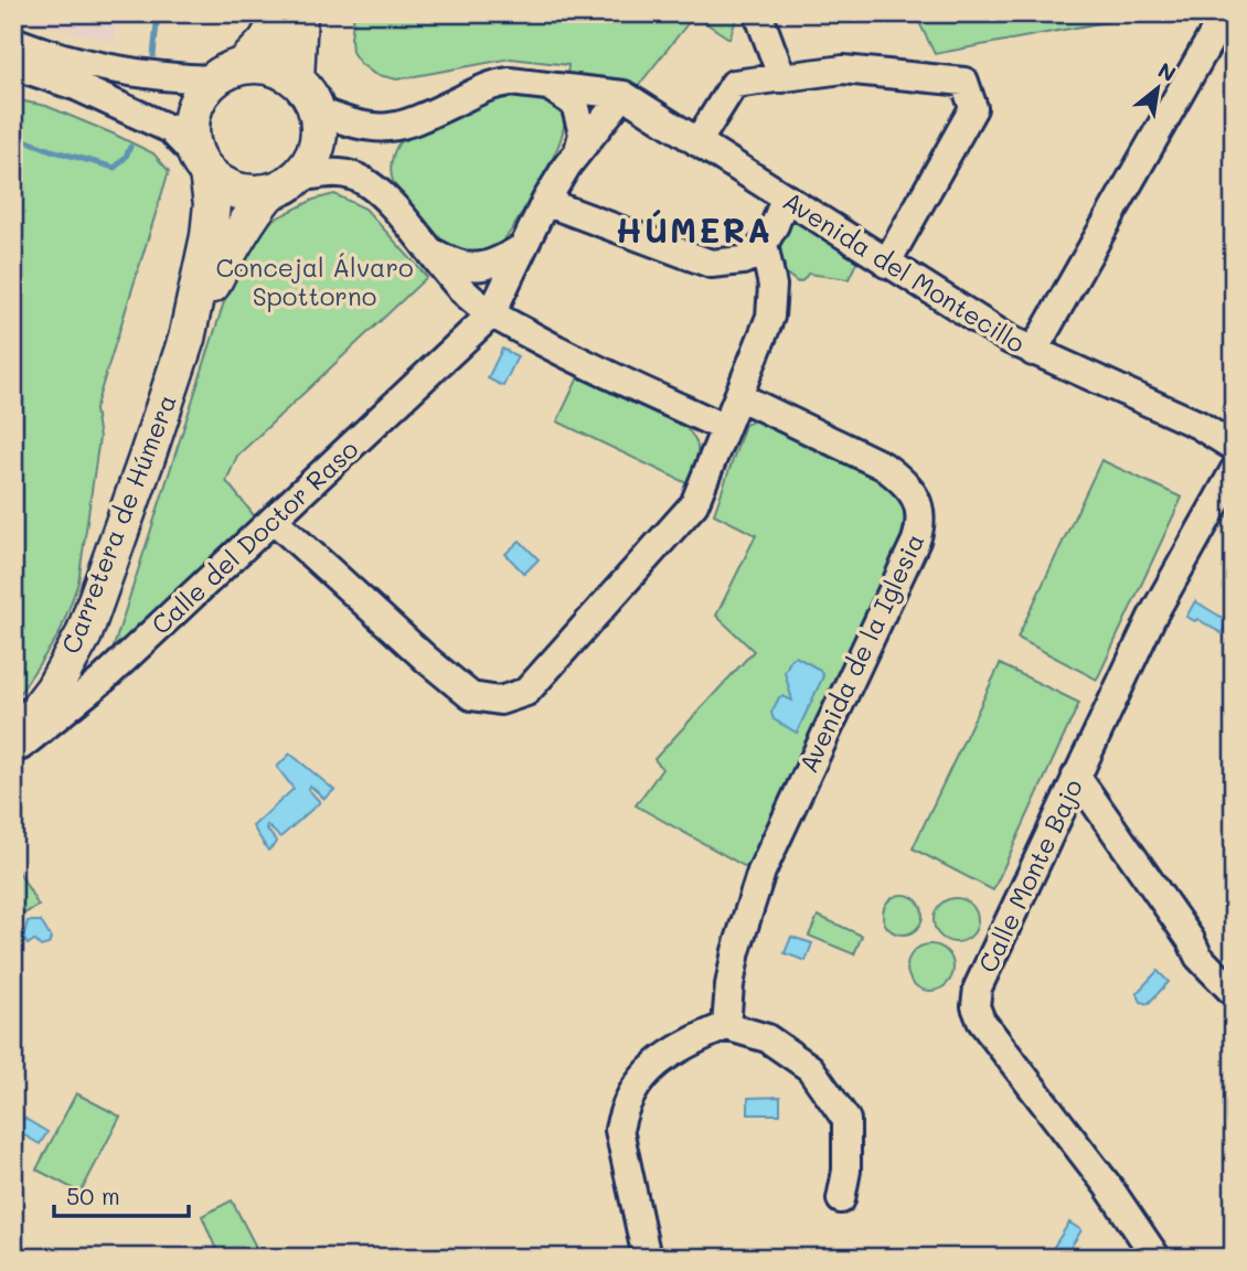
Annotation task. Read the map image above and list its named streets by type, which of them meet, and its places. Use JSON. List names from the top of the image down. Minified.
{"streets":{"main road":["Carretera de Húmera"],"street":["Avenida del Montecillo","Calle del Doctor Raso","Avenida de la Iglesia","Calle Monte Bajo"]},"districts":["HÚMERA"],"parks":["Concejal Álvaro Spottorno"],"scale_bar":"50 m","north":"top right"}
